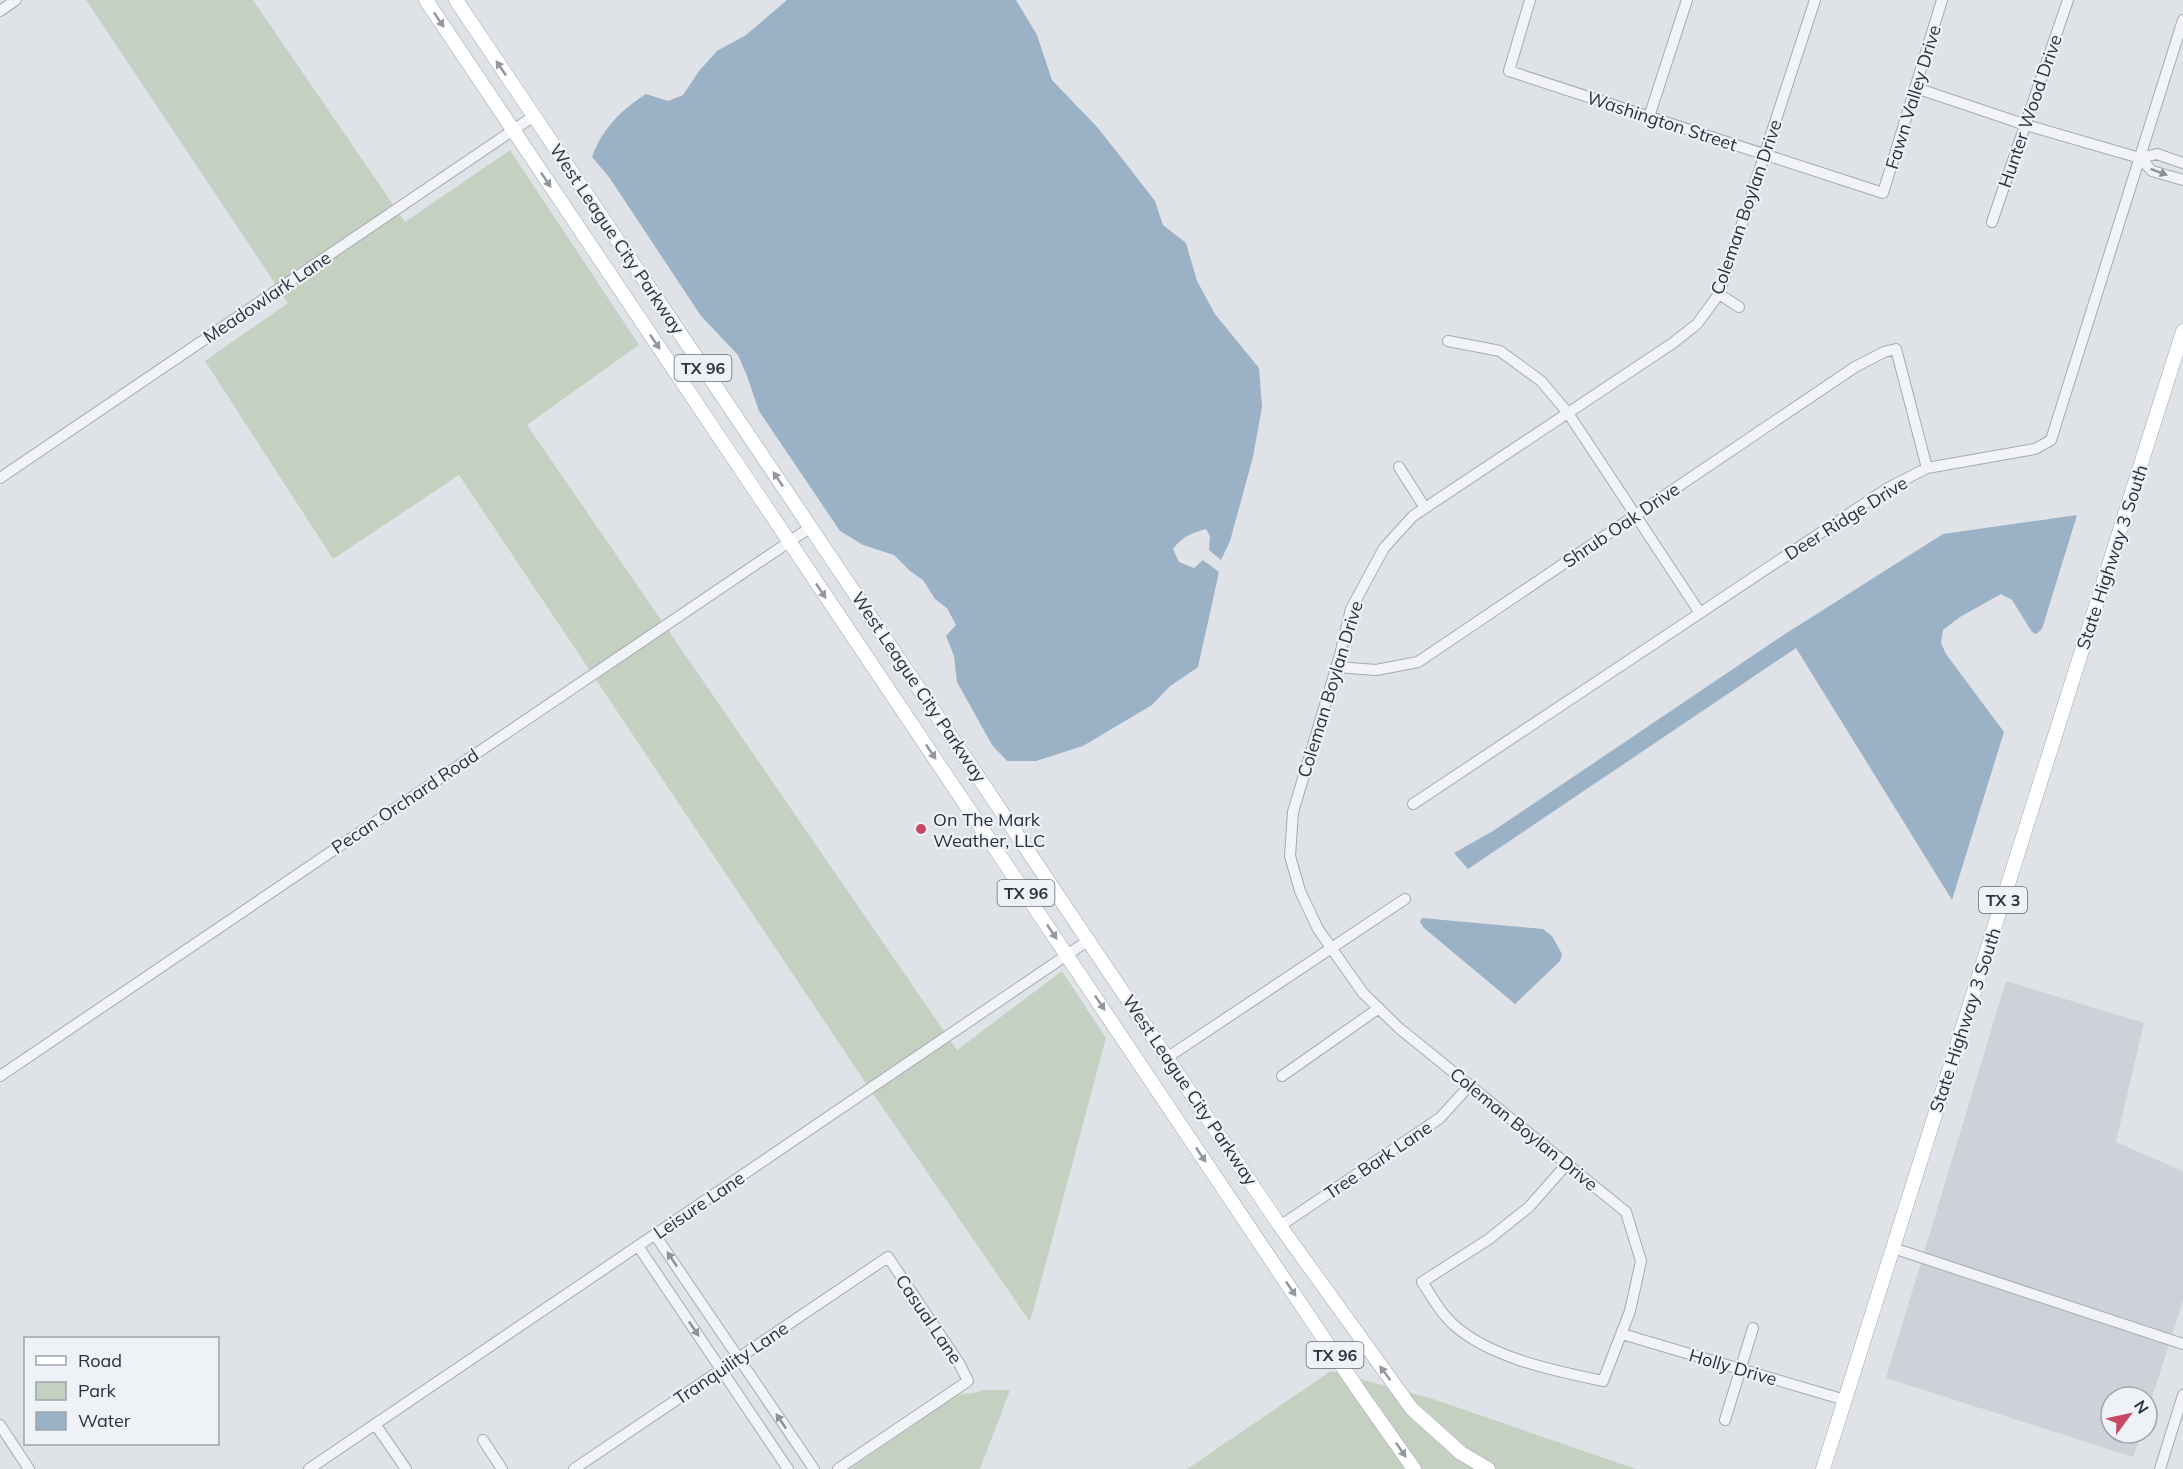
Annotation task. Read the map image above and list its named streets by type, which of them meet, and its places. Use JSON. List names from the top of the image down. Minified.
{"streets":{"main road":["West League City Parkway","TX 96","State Highway 3 South","TX 3"],"street":["Fawn Valley Drive","Hunter Wood Drive","Washington Street","Coleman Boylan Drive","Meadowlark Lane","Deer Ridge Drive","Shrub Oak Drive","Pecan Orchard Road","Tree Bark Lane","Leisure Lane","Casual Lane","Tranquility Lane","Holly Drive"]},"crossings":[["Fawn Valley Drive","Washington Street"],["Washington Street","Coleman Boylan Drive"],["Coleman Boylan Drive","Shrub Oak Drive"],["Coleman Boylan Drive","Tree Bark Lane"],["Coleman Boylan Drive","Holly Drive"],["West League City Parkway","Meadowlark Lane"],["West League City Parkway","Pecan Orchard Road"],["West League City Parkway","Tree Bark Lane"],["West League City Parkway","Leisure Lane"],["Deer Ridge Drive","Shrub Oak Drive"],["State Highway 3 South","Holly Drive"],["Casual Lane","Tranquility Lane"]],"places":["On The Mark Weather, LLC"],"legend":["Road","Park","Water"],"north":"top right"}
